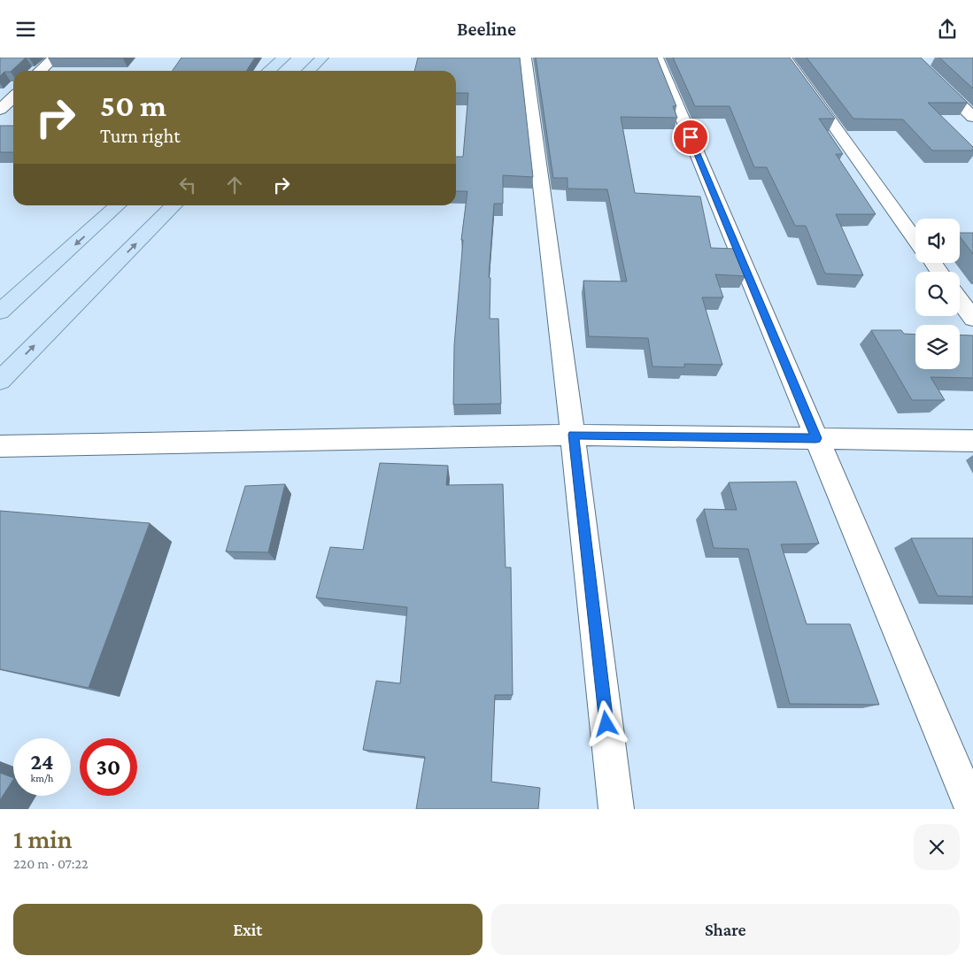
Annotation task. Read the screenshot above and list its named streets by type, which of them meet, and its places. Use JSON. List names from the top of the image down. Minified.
{"page":{"header":"Beeline","turn":["50 m","Turn right"],"speed":"24 km/h","limit":"30","heading":["1 min","220 m · 07:22"],"buttons":["Exit","Share"]}}
